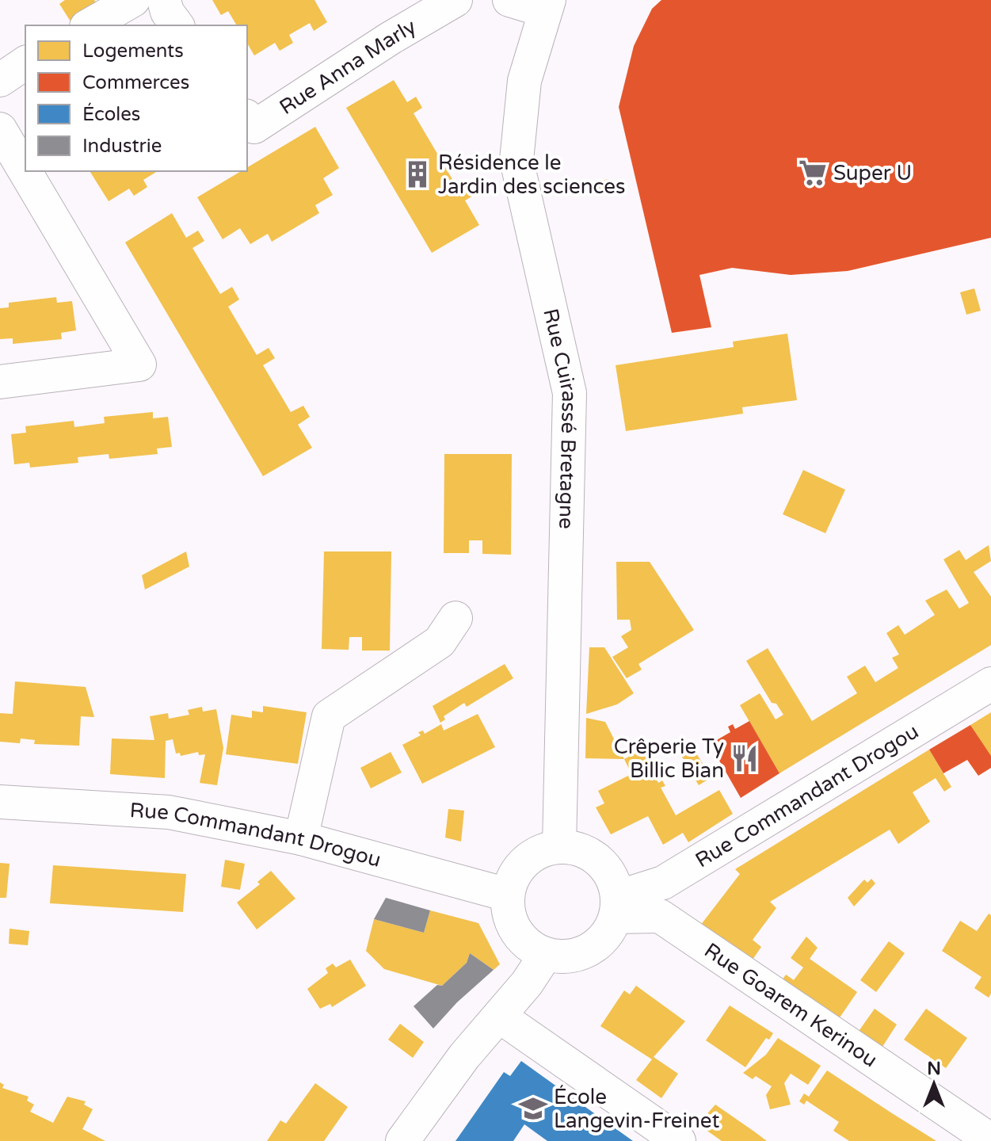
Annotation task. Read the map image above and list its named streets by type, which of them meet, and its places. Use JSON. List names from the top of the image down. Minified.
{"streets":{"street":["Rue Anna Marly","Rue Cuirassé Bretagne","Rue Commandant Drogou","Rue Goarem Kerinou"]},"crossings":[["Rue Cuirassé Bretagne","Rue Commandant Drogou"],["Rue Cuirassé Bretagne","Rue Goarem Kerinou"],["Rue Commandant Drogou","Rue Goarem Kerinou"]],"places":{"supermarket":["Super U"],"building":["Résidence le Jardin des sciences"],"restaurant":["Crêperie Ty Billic Bian"],"school or university":["École Langevin-Freinet"]},"legend":["Logements","Commerces","Écoles","Industrie"],"north":"top"}
